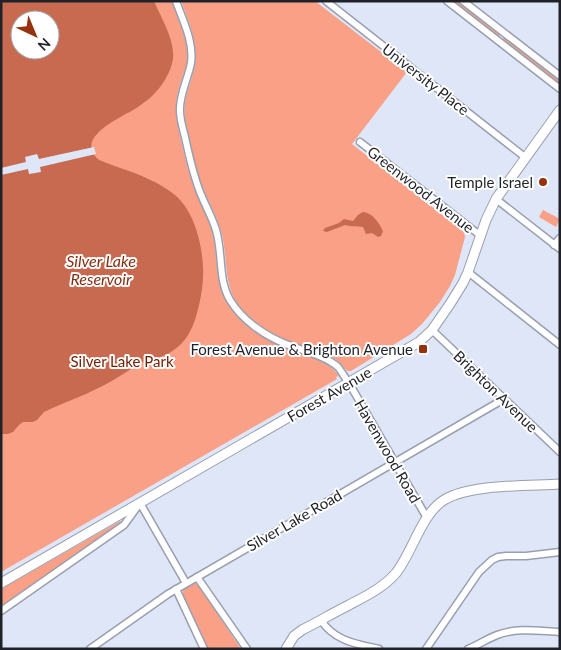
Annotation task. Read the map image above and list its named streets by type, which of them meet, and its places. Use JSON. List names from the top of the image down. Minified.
{"streets":{"main road":["Forest Avenue"],"street":["University Place","Greenwood Avenue","Brighton Avenue","Havenwood Road","Silver Lake Road"]},"crossings":[["University Place","Forest Avenue"],["Greenwood Avenue","Forest Avenue"],["Brighton Avenue","Forest Avenue"],["Brighton Avenue","Silver Lake Road"],["Forest Avenue","Havenwood Road"],["Havenwood Road","Silver Lake Road"]],"water":["Silver Lake Reservoir"],"parks":["Silver Lake Park"],"places":{"other":["Temple Israel"],"transit":["Forest Avenue & Brighton Avenue"]},"north":"bottom right"}
